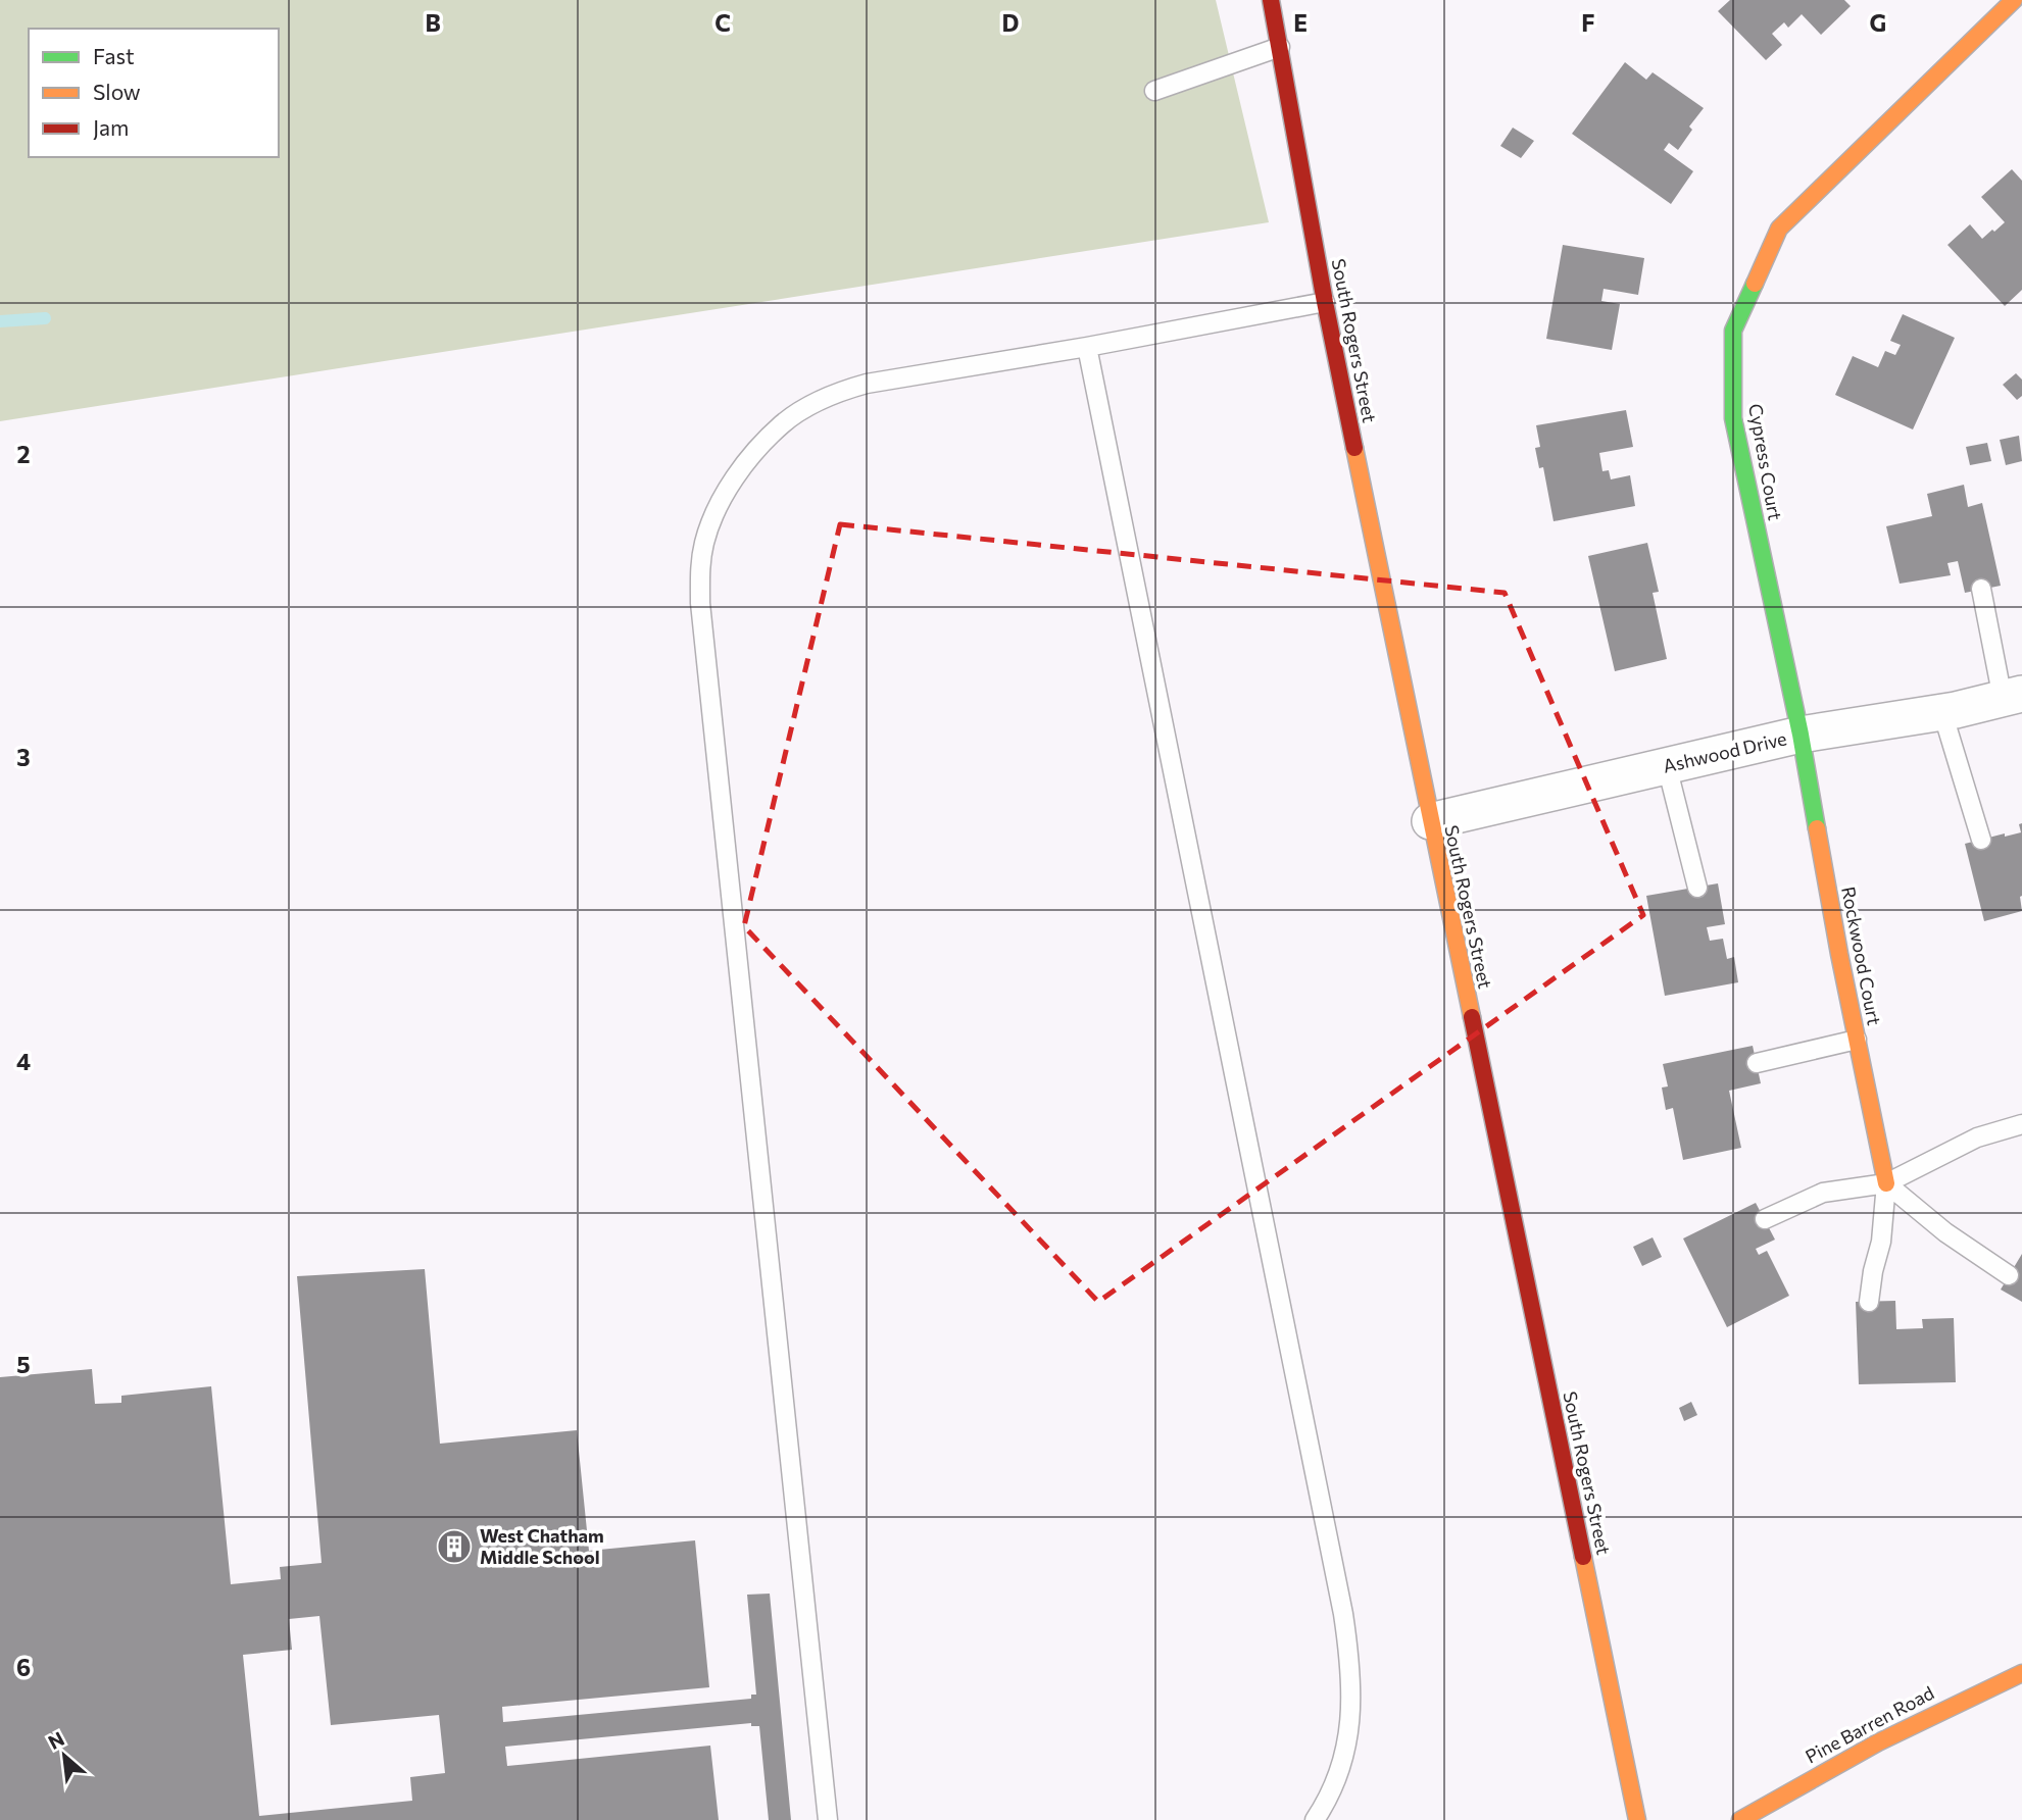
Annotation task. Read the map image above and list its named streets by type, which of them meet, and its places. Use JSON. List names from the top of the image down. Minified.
{"streets":{"street":["South Rogers Street","Cypress Court","Ashwood Drive","Rockwood Court","Pine Barren Road"]},"crossings":[["South Rogers Street","Ashwood Drive"],["Cypress Court","Ashwood Drive"],["Cypress Court","Rockwood Court"],["Ashwood Drive","Rockwood Court"]],"places":{"building":["West Chatham Middle School"]},"legend":["Fast","Slow","Jam"],"north":"top left","grid":{"columns":["B","C","D","E","F","G"],"rows":["2","3","4","5","6"]}}
